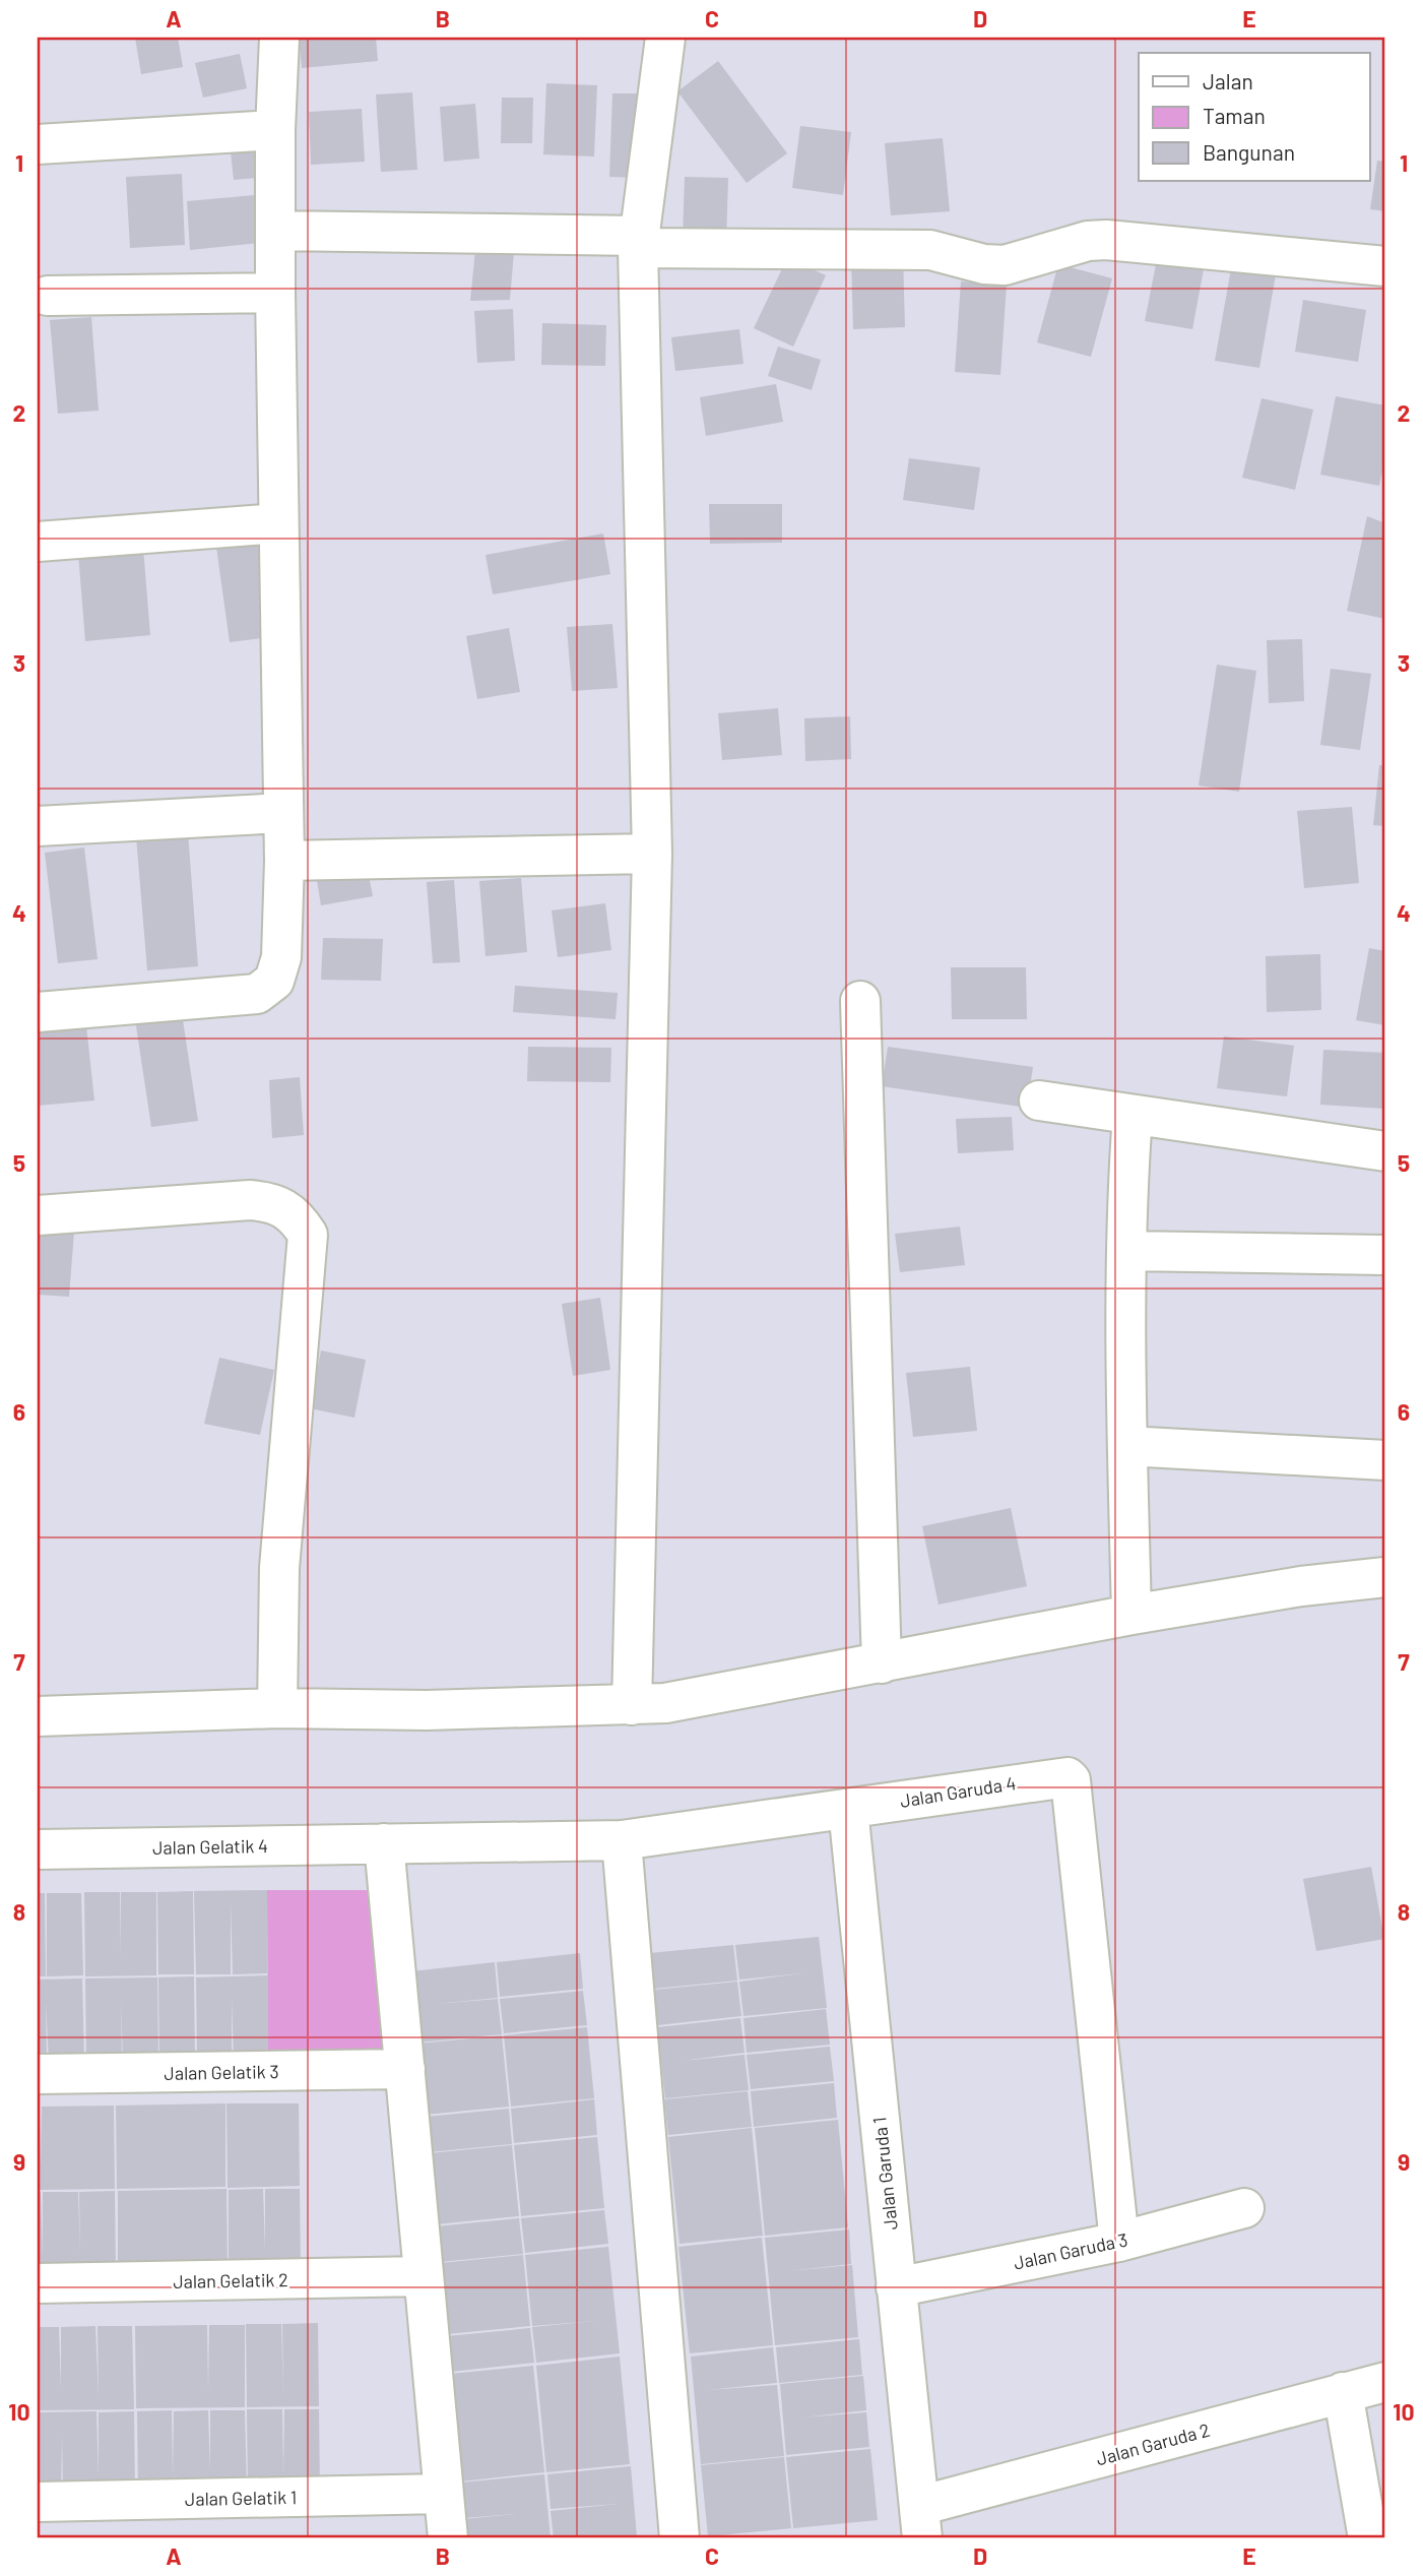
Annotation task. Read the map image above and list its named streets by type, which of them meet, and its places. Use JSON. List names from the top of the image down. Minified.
{"streets":{"street":["Jalan Garuda 4","Jalan Gelatik 4","Jalan Gelatik 3","Jalan Garuda 1","Jalan Garuda 3","Jalan Gelatik 2","Jalan Garuda 2","Jalan Gelatik 1"]},"crossings":[["Jalan Garuda 4","Jalan Gelatik 4"],["Jalan Garuda 4","Jalan Garuda 1"],["Jalan Garuda 4","Jalan Garuda 3"],["Jalan Garuda 1","Jalan Garuda 3"],["Jalan Garuda 1","Jalan Garuda 2"]],"legend":["Jalan","Taman","Bangunan"],"grid":{"columns":["A","B","C","D","E"],"rows":["1","2","3","4","5","6","7","8","9","10"]}}
